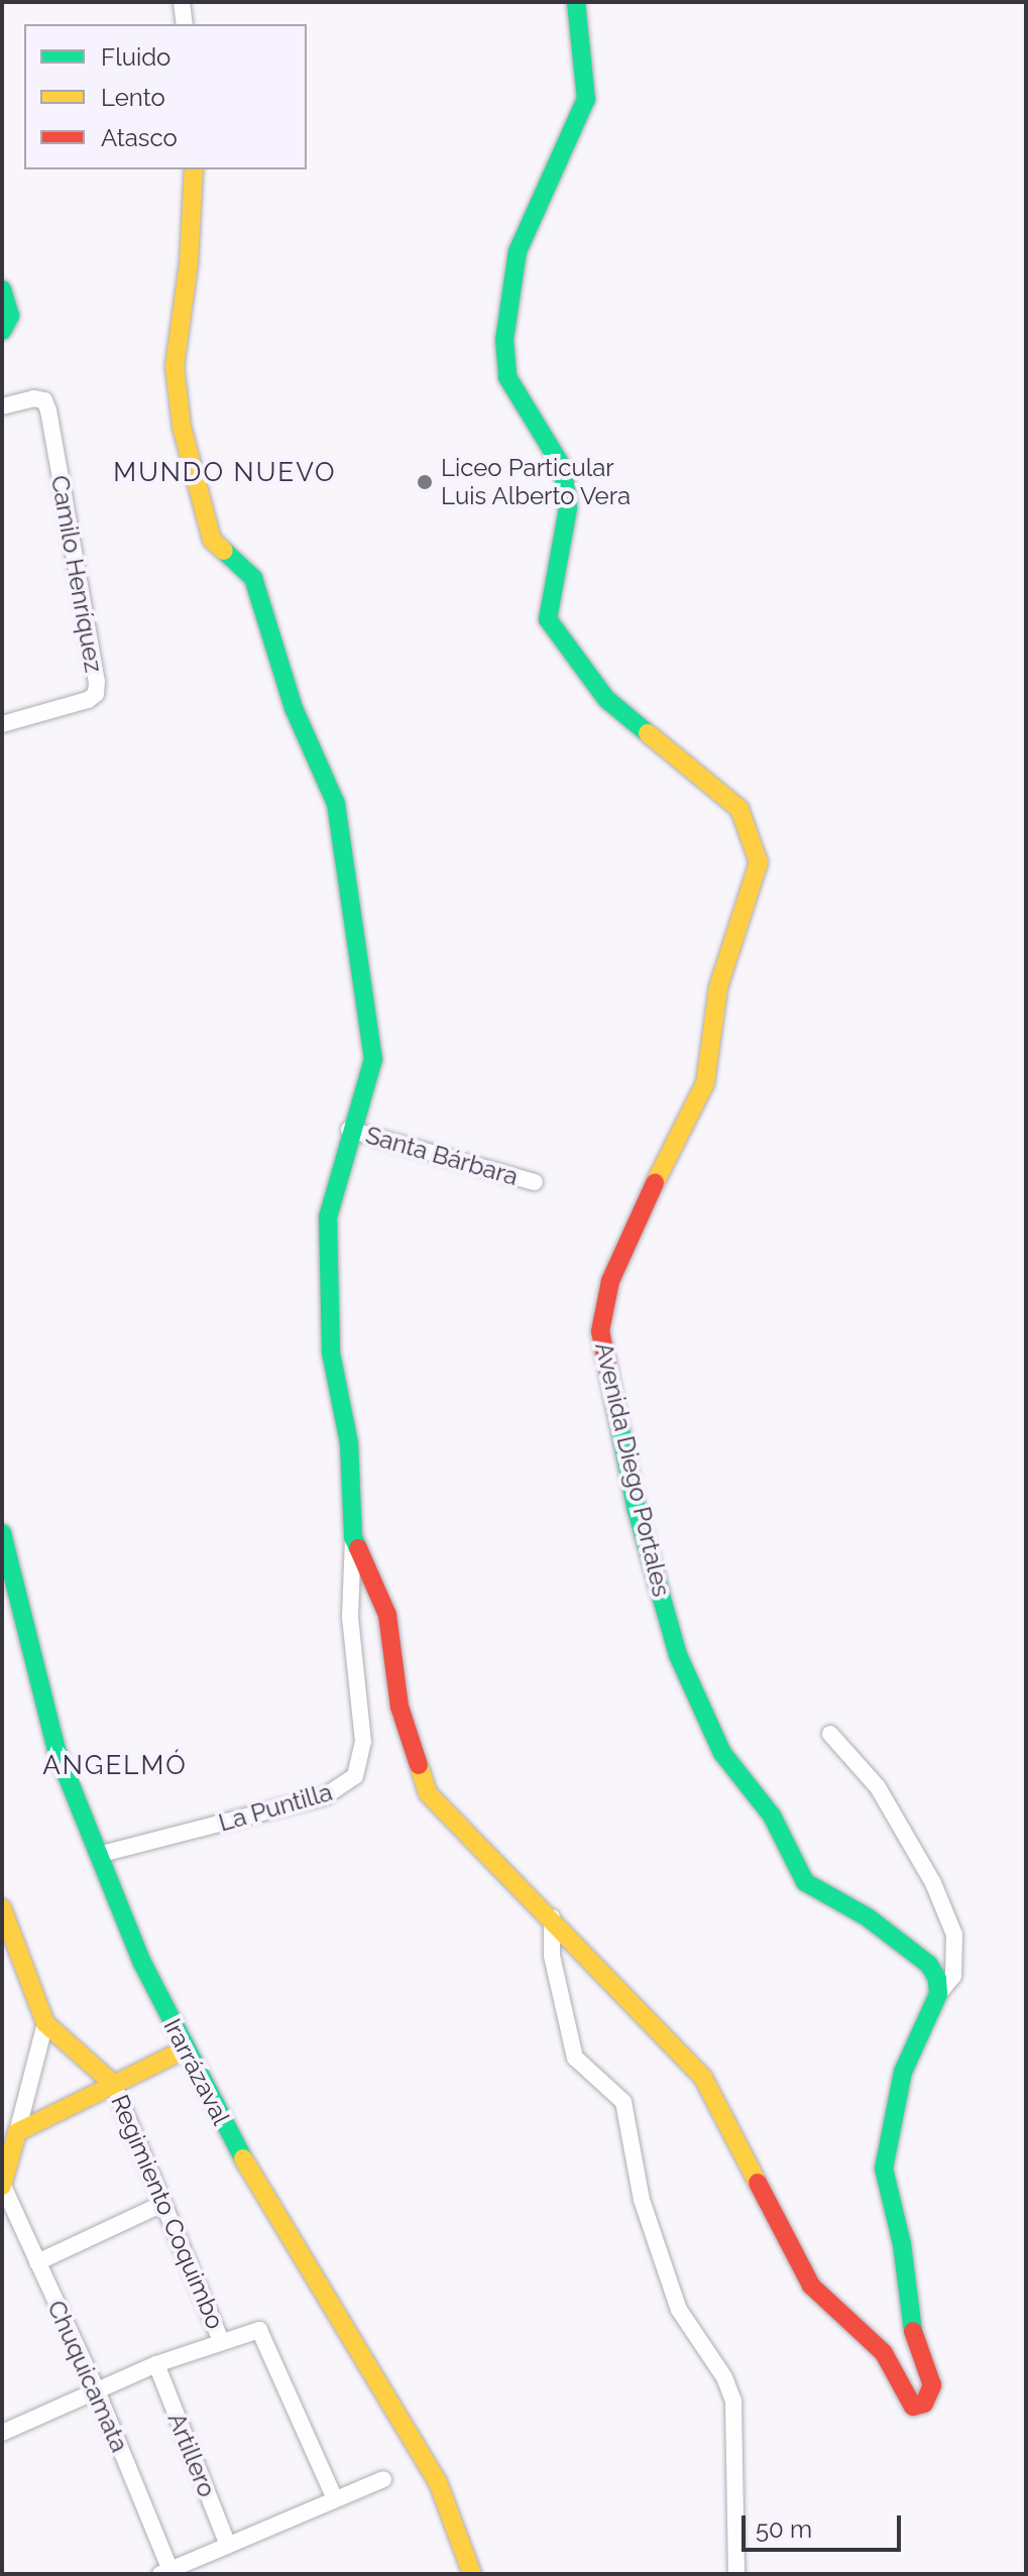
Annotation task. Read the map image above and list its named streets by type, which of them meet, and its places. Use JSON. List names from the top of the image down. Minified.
{"streets":{"street":["Camilo Henríquez","Santa Bárbara","Avenida Diego Portales","La Puntilla","Irarrázaval","Regimiento Coquimbo","Chuquicamata","Artillero"]},"crossings":[["La Puntilla","Irarrázaval"]],"districts":["MUNDO NUEVO","ANGELMÓ"],"places":["Liceo Particular Luis Alberto Vera"],"legend":["Fluido","Lento","Atasco"],"scale_bar":"50 m"}
